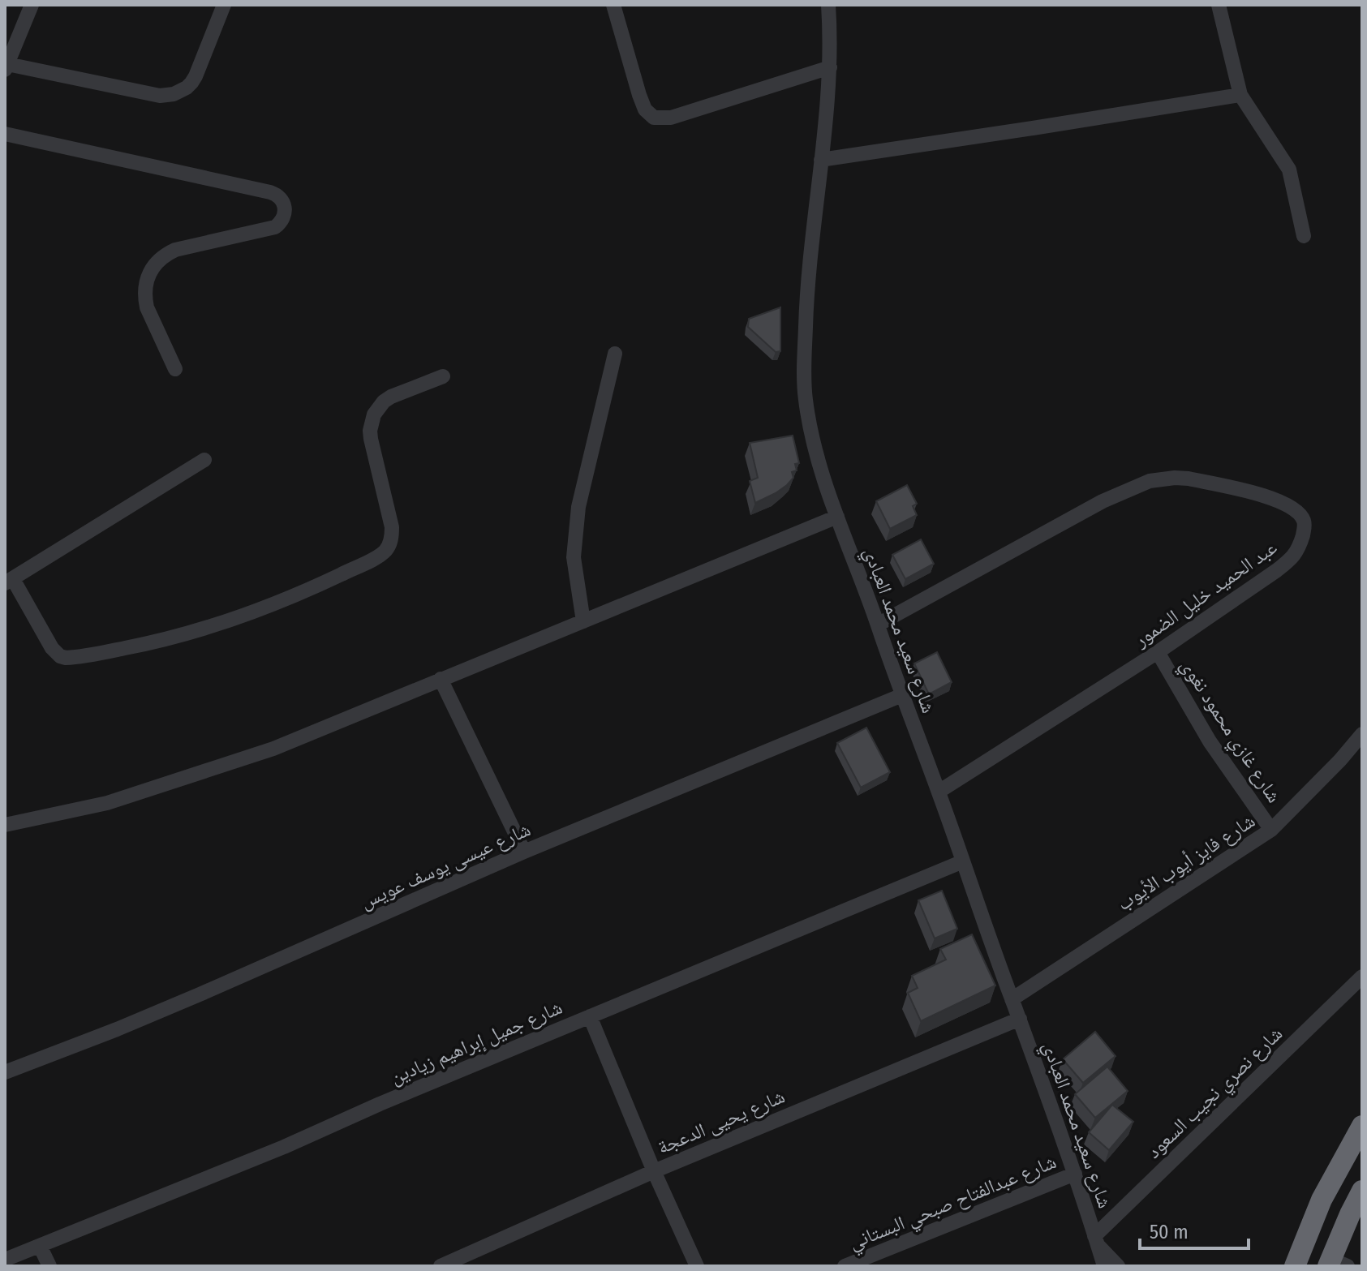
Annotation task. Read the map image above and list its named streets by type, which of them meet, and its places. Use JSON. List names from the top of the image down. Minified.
{"streets":{"street":["عبد الحميد خليل الضمور","شارع سعيد محمد العبادي","شارع غازي محمود نغوي","شارع فايز أيوب الأيوب","شارع عيسى يوسف عويس","شارع جميل إبراهيم زيادين","شارع نصري نجيب السعود","شارع يحيى الدعجة","شارع عبدالفتاح صبحي البستاني"]},"crossings":[["عبد الحميد خليل الضمور","شارع سعيد محمد العبادي"],["عبد الحميد خليل الضمور","شارع غازي محمود نغوي"],["شارع سعيد محمد العبادي","شارع فايز أيوب الأيوب"],["شارع سعيد محمد العبادي","شارع عيسى يوسف عويس"],["شارع سعيد محمد العبادي","شارع جميل إبراهيم زيادين"],["شارع سعيد محمد العبادي","شارع نصري نجيب السعود"],["شارع سعيد محمد العبادي","شارع يحيى الدعجة"],["شارع سعيد محمد العبادي","شارع عبدالفتاح صبحي البستاني"],["شارع غازي محمود نغوي","شارع فايز أيوب الأيوب"]],"scale_bar":"50 m"}
